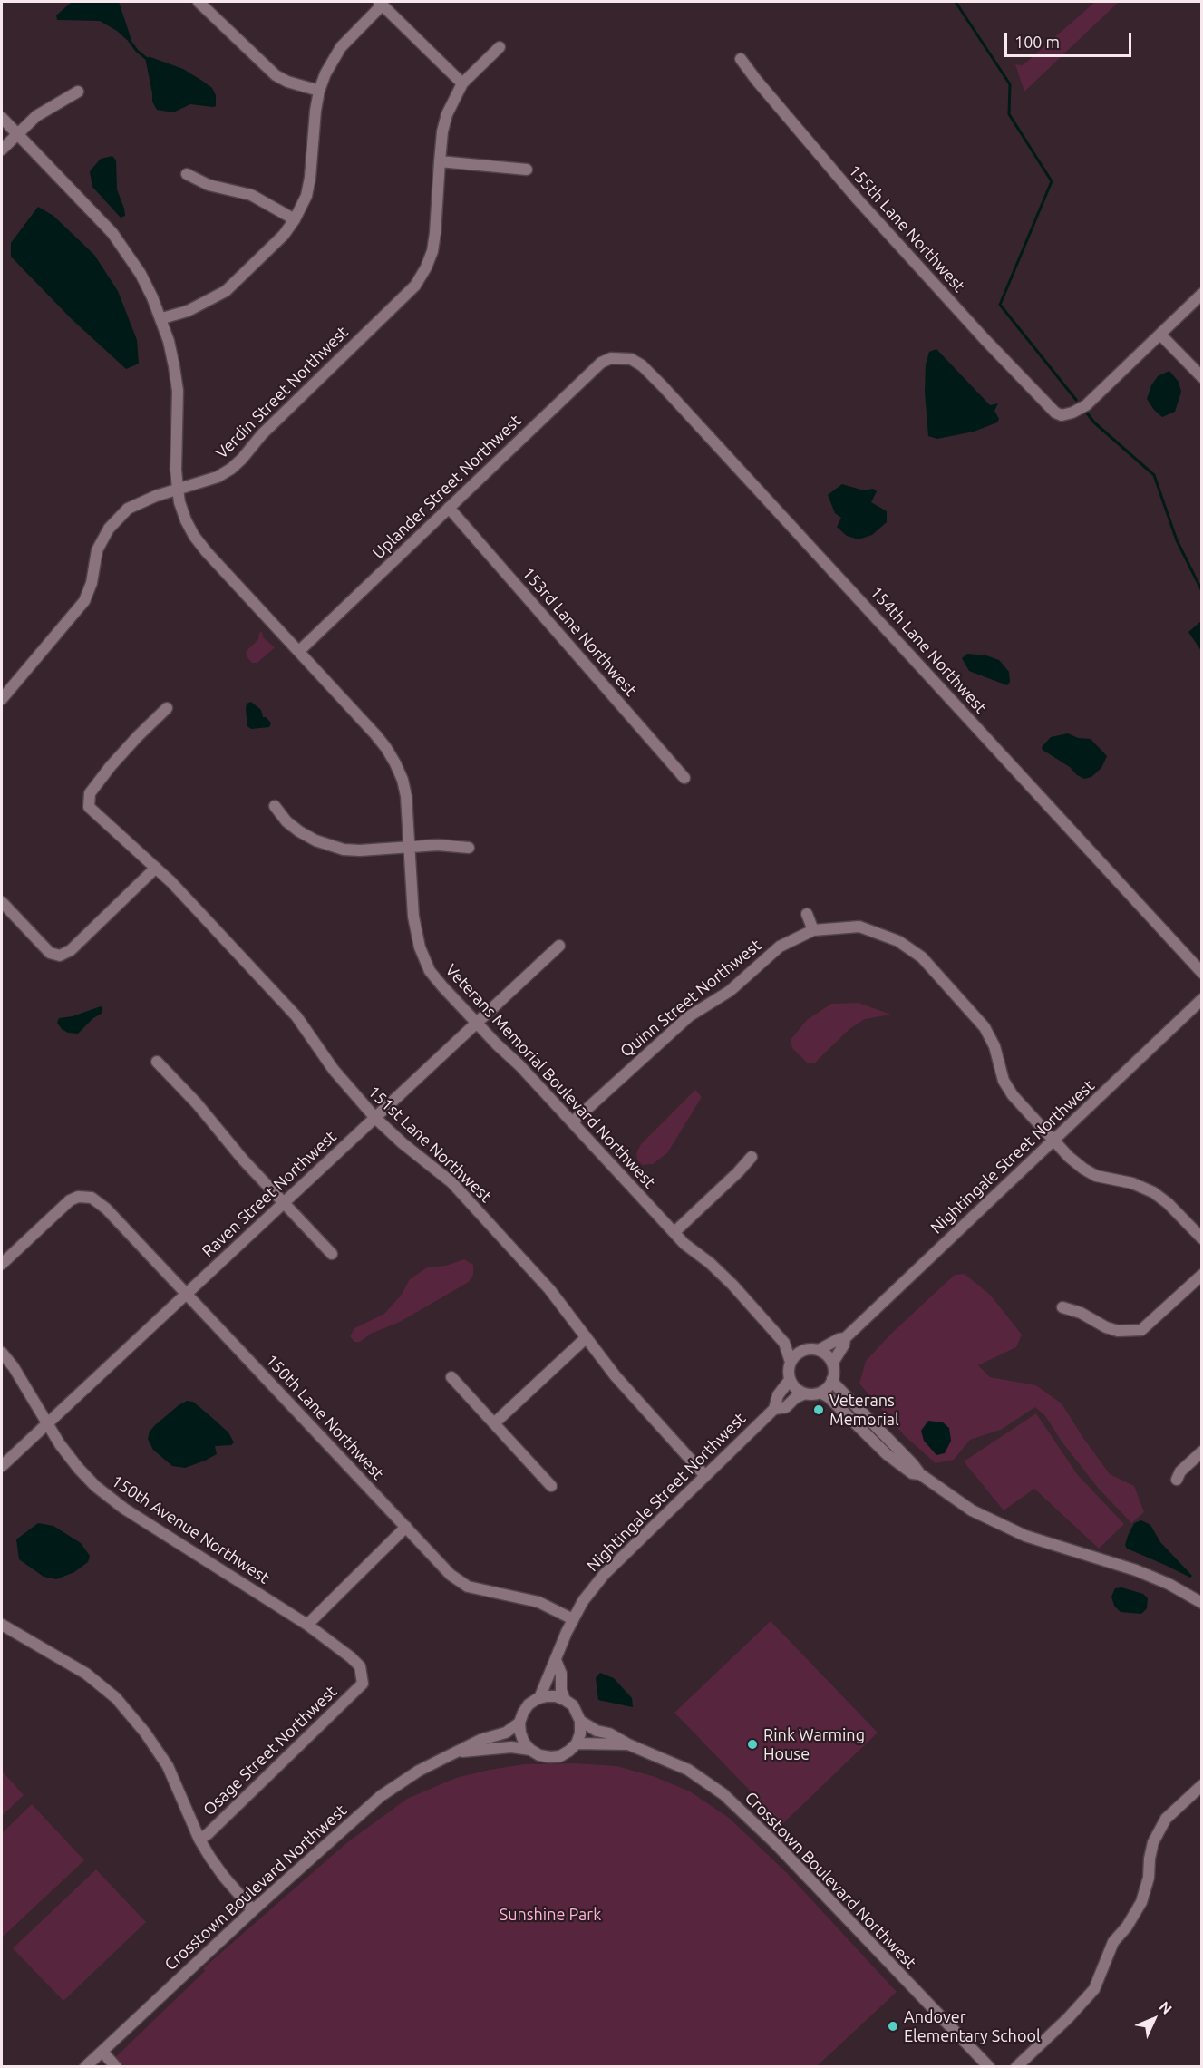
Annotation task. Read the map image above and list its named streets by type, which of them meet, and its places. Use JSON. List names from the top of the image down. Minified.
{"streets":{"street":["155th Lane Northwest","Verdin Street Northwest","Uplander Street Northwest","153rd Lane Northwest","154th Lane Northwest","Quinn Street Northwest","Veterans Memorial Boulevard Northwest","151st Lane Northwest","Nightingale Street Northwest","Raven Street Northwest","150th Lane Northwest","150th Avenue Northwest","Osage Street Northwest","Crosstown Boulevard Northwest"]},"crossings":[["Verdin Street Northwest","Veterans Memorial Boulevard Northwest"],["Uplander Street Northwest","153rd Lane Northwest"],["Uplander Street Northwest","154th Lane Northwest"],["Uplander Street Northwest","Veterans Memorial Boulevard Northwest"],["Quinn Street Northwest","Veterans Memorial Boulevard Northwest"],["Veterans Memorial Boulevard Northwest","Nightingale Street Northwest"],["Veterans Memorial Boulevard Northwest","Raven Street Northwest"],["151st Lane Northwest","Nightingale Street Northwest"],["151st Lane Northwest","Raven Street Northwest"],["Nightingale Street Northwest","150th Lane Northwest"],["Nightingale Street Northwest","Crosstown Boulevard Northwest"],["Raven Street Northwest","150th Lane Northwest"],["Raven Street Northwest","150th Avenue Northwest"],["150th Avenue Northwest","Osage Street Northwest"]],"parks":["Sunshine Park"],"places":["Veterans Memorial","Rink Warming House","Andover Elementary School"],"scale_bar":"100 m","north":"top right"}
